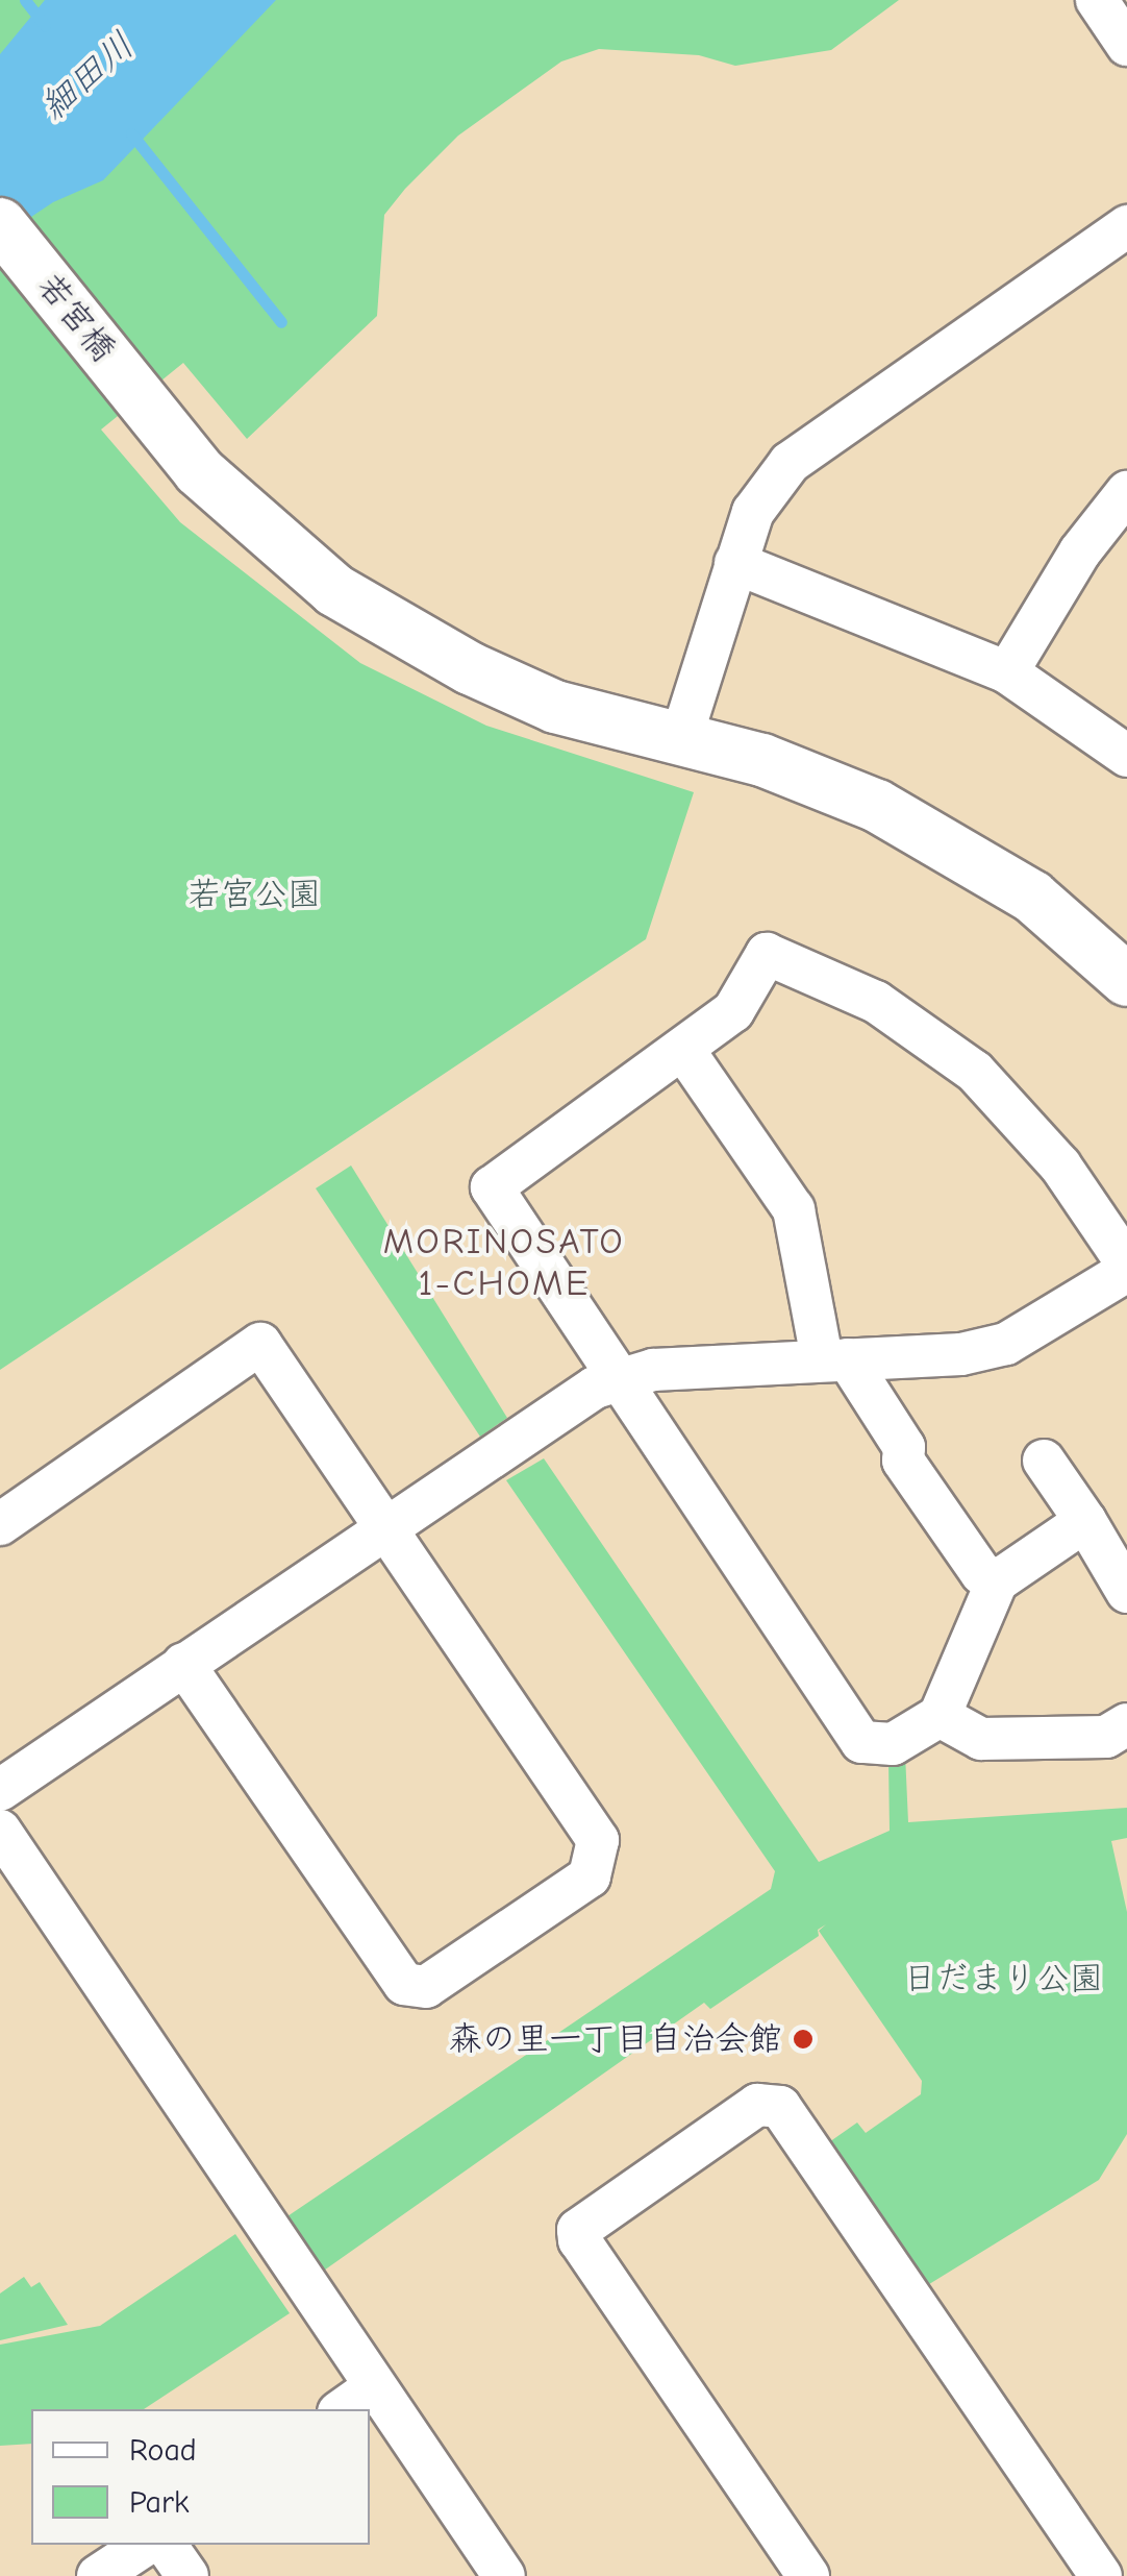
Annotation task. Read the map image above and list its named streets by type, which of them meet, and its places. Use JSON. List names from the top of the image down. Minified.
{"streets":{"street":["若宮橋"]},"districts":["MORINOSATO 1-CHOME"],"water":["細田川"],"parks":["若宮公園","日だまり公園"],"places":["森の里一丁目自治会館"],"legend":["Road","Park"]}
